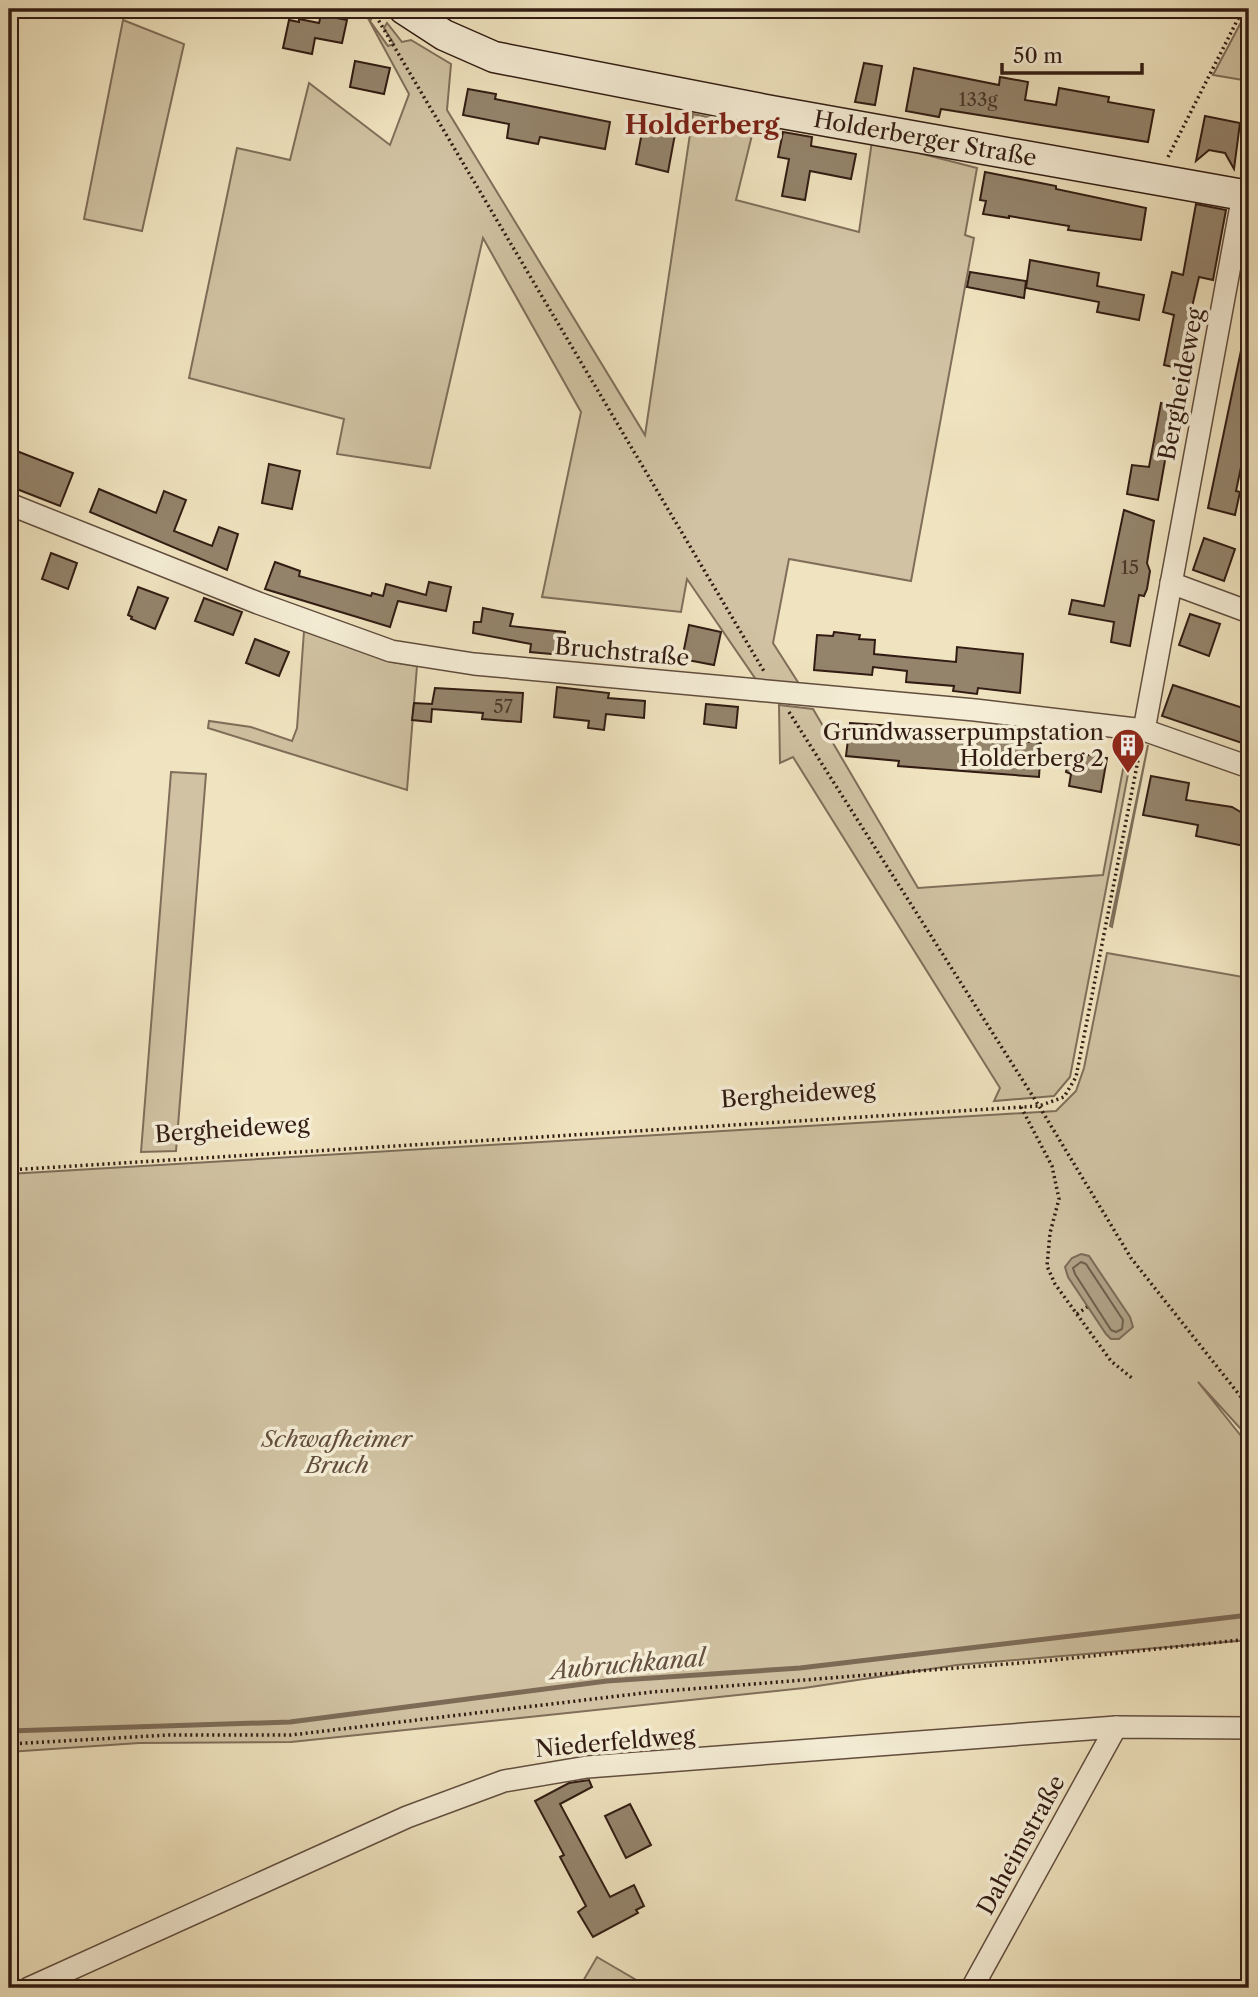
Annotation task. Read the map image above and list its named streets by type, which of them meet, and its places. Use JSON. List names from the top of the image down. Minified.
{"streets":{"main road":["Holderberger Straße"],"street":["Bergheideweg","Bruchstraße","Niederfeldweg","Daheimstraße"]},"crossings":[["Holderberger Straße","Bergheideweg"],["Bergheideweg","Bruchstraße"],["Niederfeldweg","Daheimstraße"]],"districts":["Holderberg"],"water":["Aubruchkanal"],"parks":["Schwafheimer Bruch"],"places":{"building":["Grundwasserpumpstation Holderberg 2"]},"house_numbers":["133g","15","57"],"scale_bar":"50 m"}
